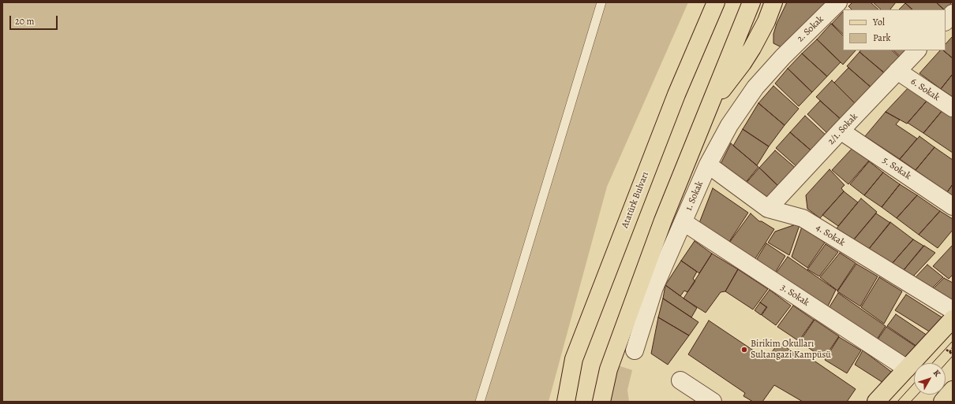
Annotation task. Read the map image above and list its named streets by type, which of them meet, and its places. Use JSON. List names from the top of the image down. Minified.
{"streets":{"main road":["Atatürk Bulvarı"],"street":["2. Sokak","6. Sokak","2/1. Sokak","5. Sokak","1. Sokak","4. Sokak","3. Sokak"]},"crossings":[["2. Sokak","1. Sokak"],["6. Sokak","2/1. Sokak"],["2/1. Sokak","5. Sokak"],["2/1. Sokak","4. Sokak"],["1. Sokak","4. Sokak"],["1. Sokak","3. Sokak"]],"places":["Birikim Okulları Sultangazi Kampüsü"],"legend":["Yol","Park"],"scale_bar":"20 m","north":"top right"}
